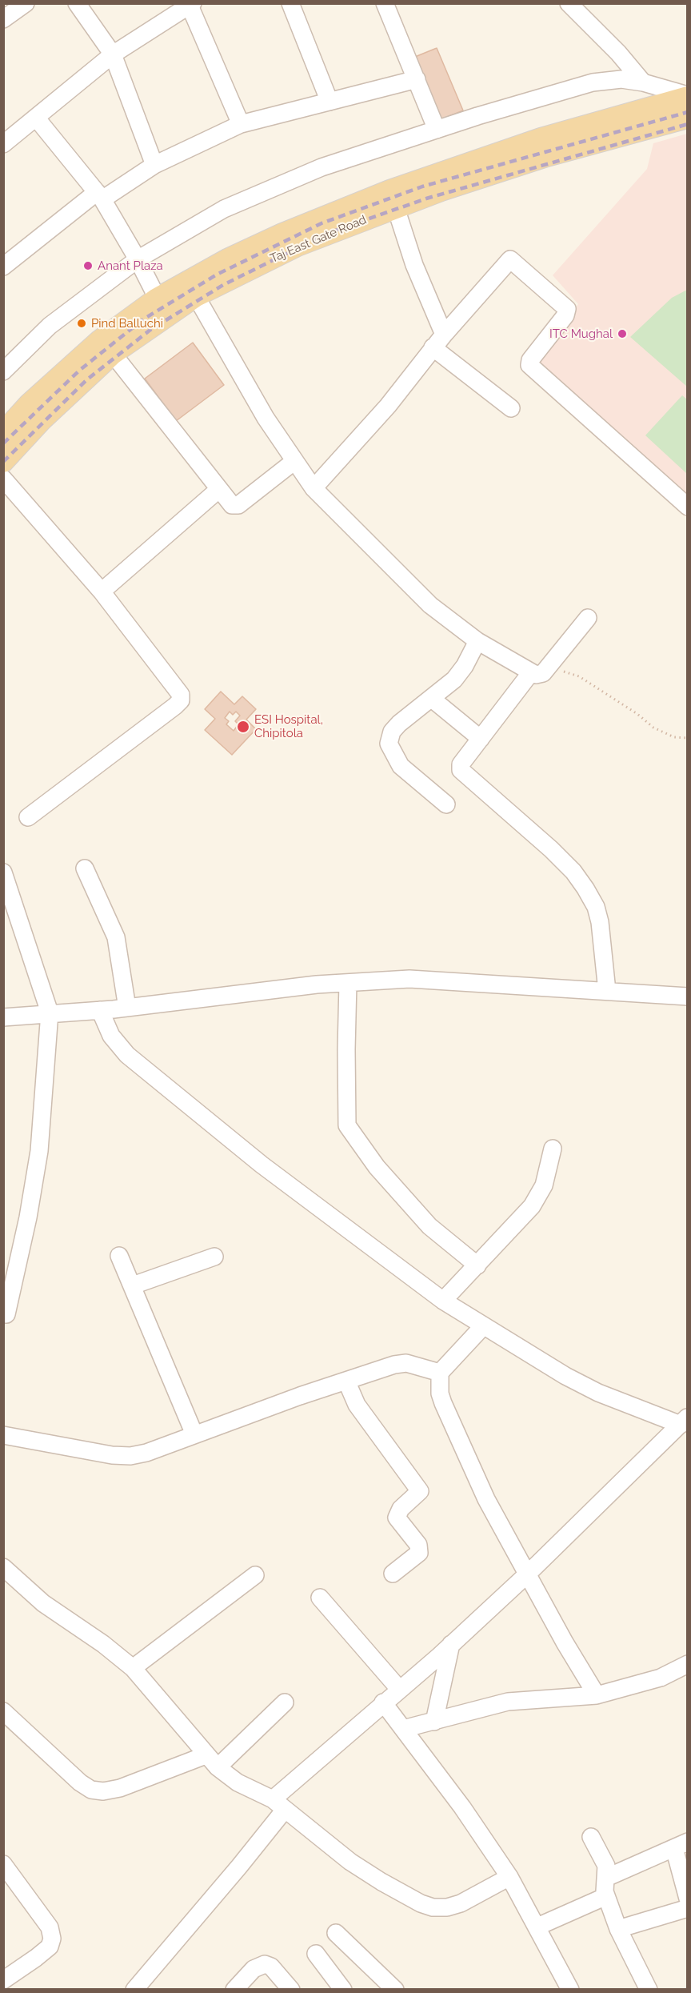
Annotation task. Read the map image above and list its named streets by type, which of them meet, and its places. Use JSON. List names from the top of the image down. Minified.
{"streets":{"main road":["Taj East Gate Road"]},"places":["Anant Plaza","Pind Balluchi","ITC Mughal","ESI Hospital, Chipitola"]}
